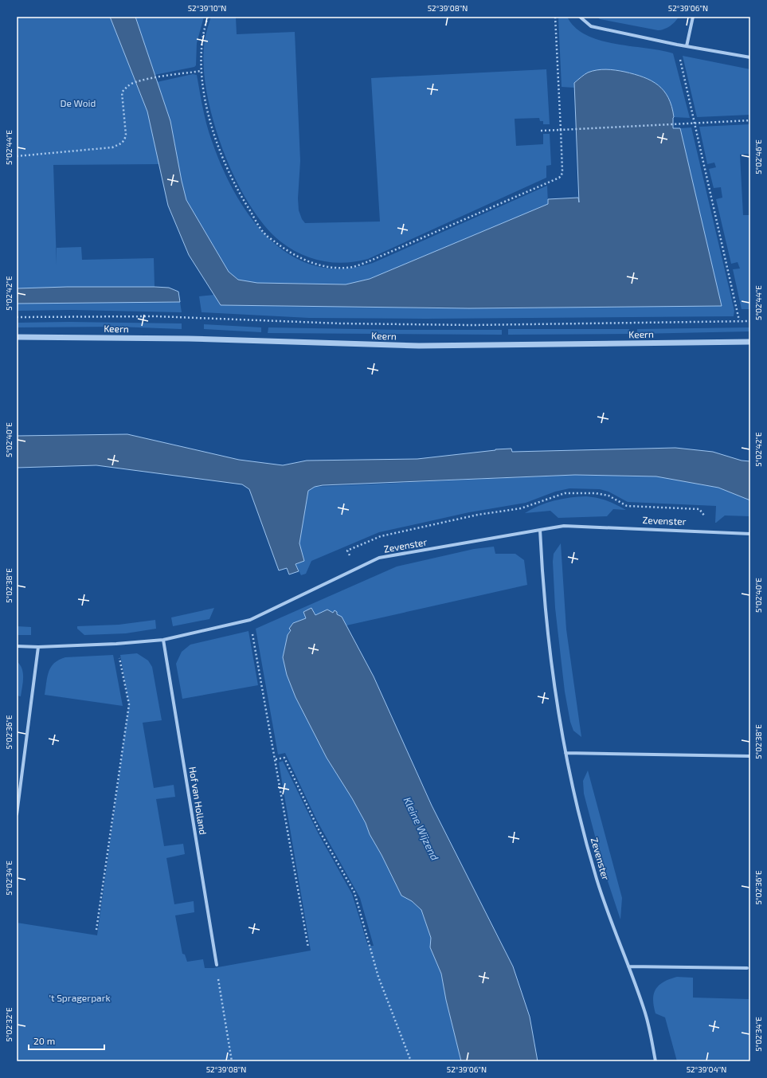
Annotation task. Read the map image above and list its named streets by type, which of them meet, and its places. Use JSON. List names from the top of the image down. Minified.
{"streets":{"street":["Keern","Zevenster","Hof van Holland"]},"water":["Kleine Wijzend"],"parks":["De Woid","'t Spragerpark"],"scale_bar":"20 m","coordinates":["52°39'10\"N","52°39'08\"N","52°39'06\"N","5°02'44\"E","5°02'46\"E","5°02'42\"E","5°02'40\"E","5°02'38\"E","5°02'36\"E","5°02'34\"E","5°02'32\"E","52°39'04\"N"]}
